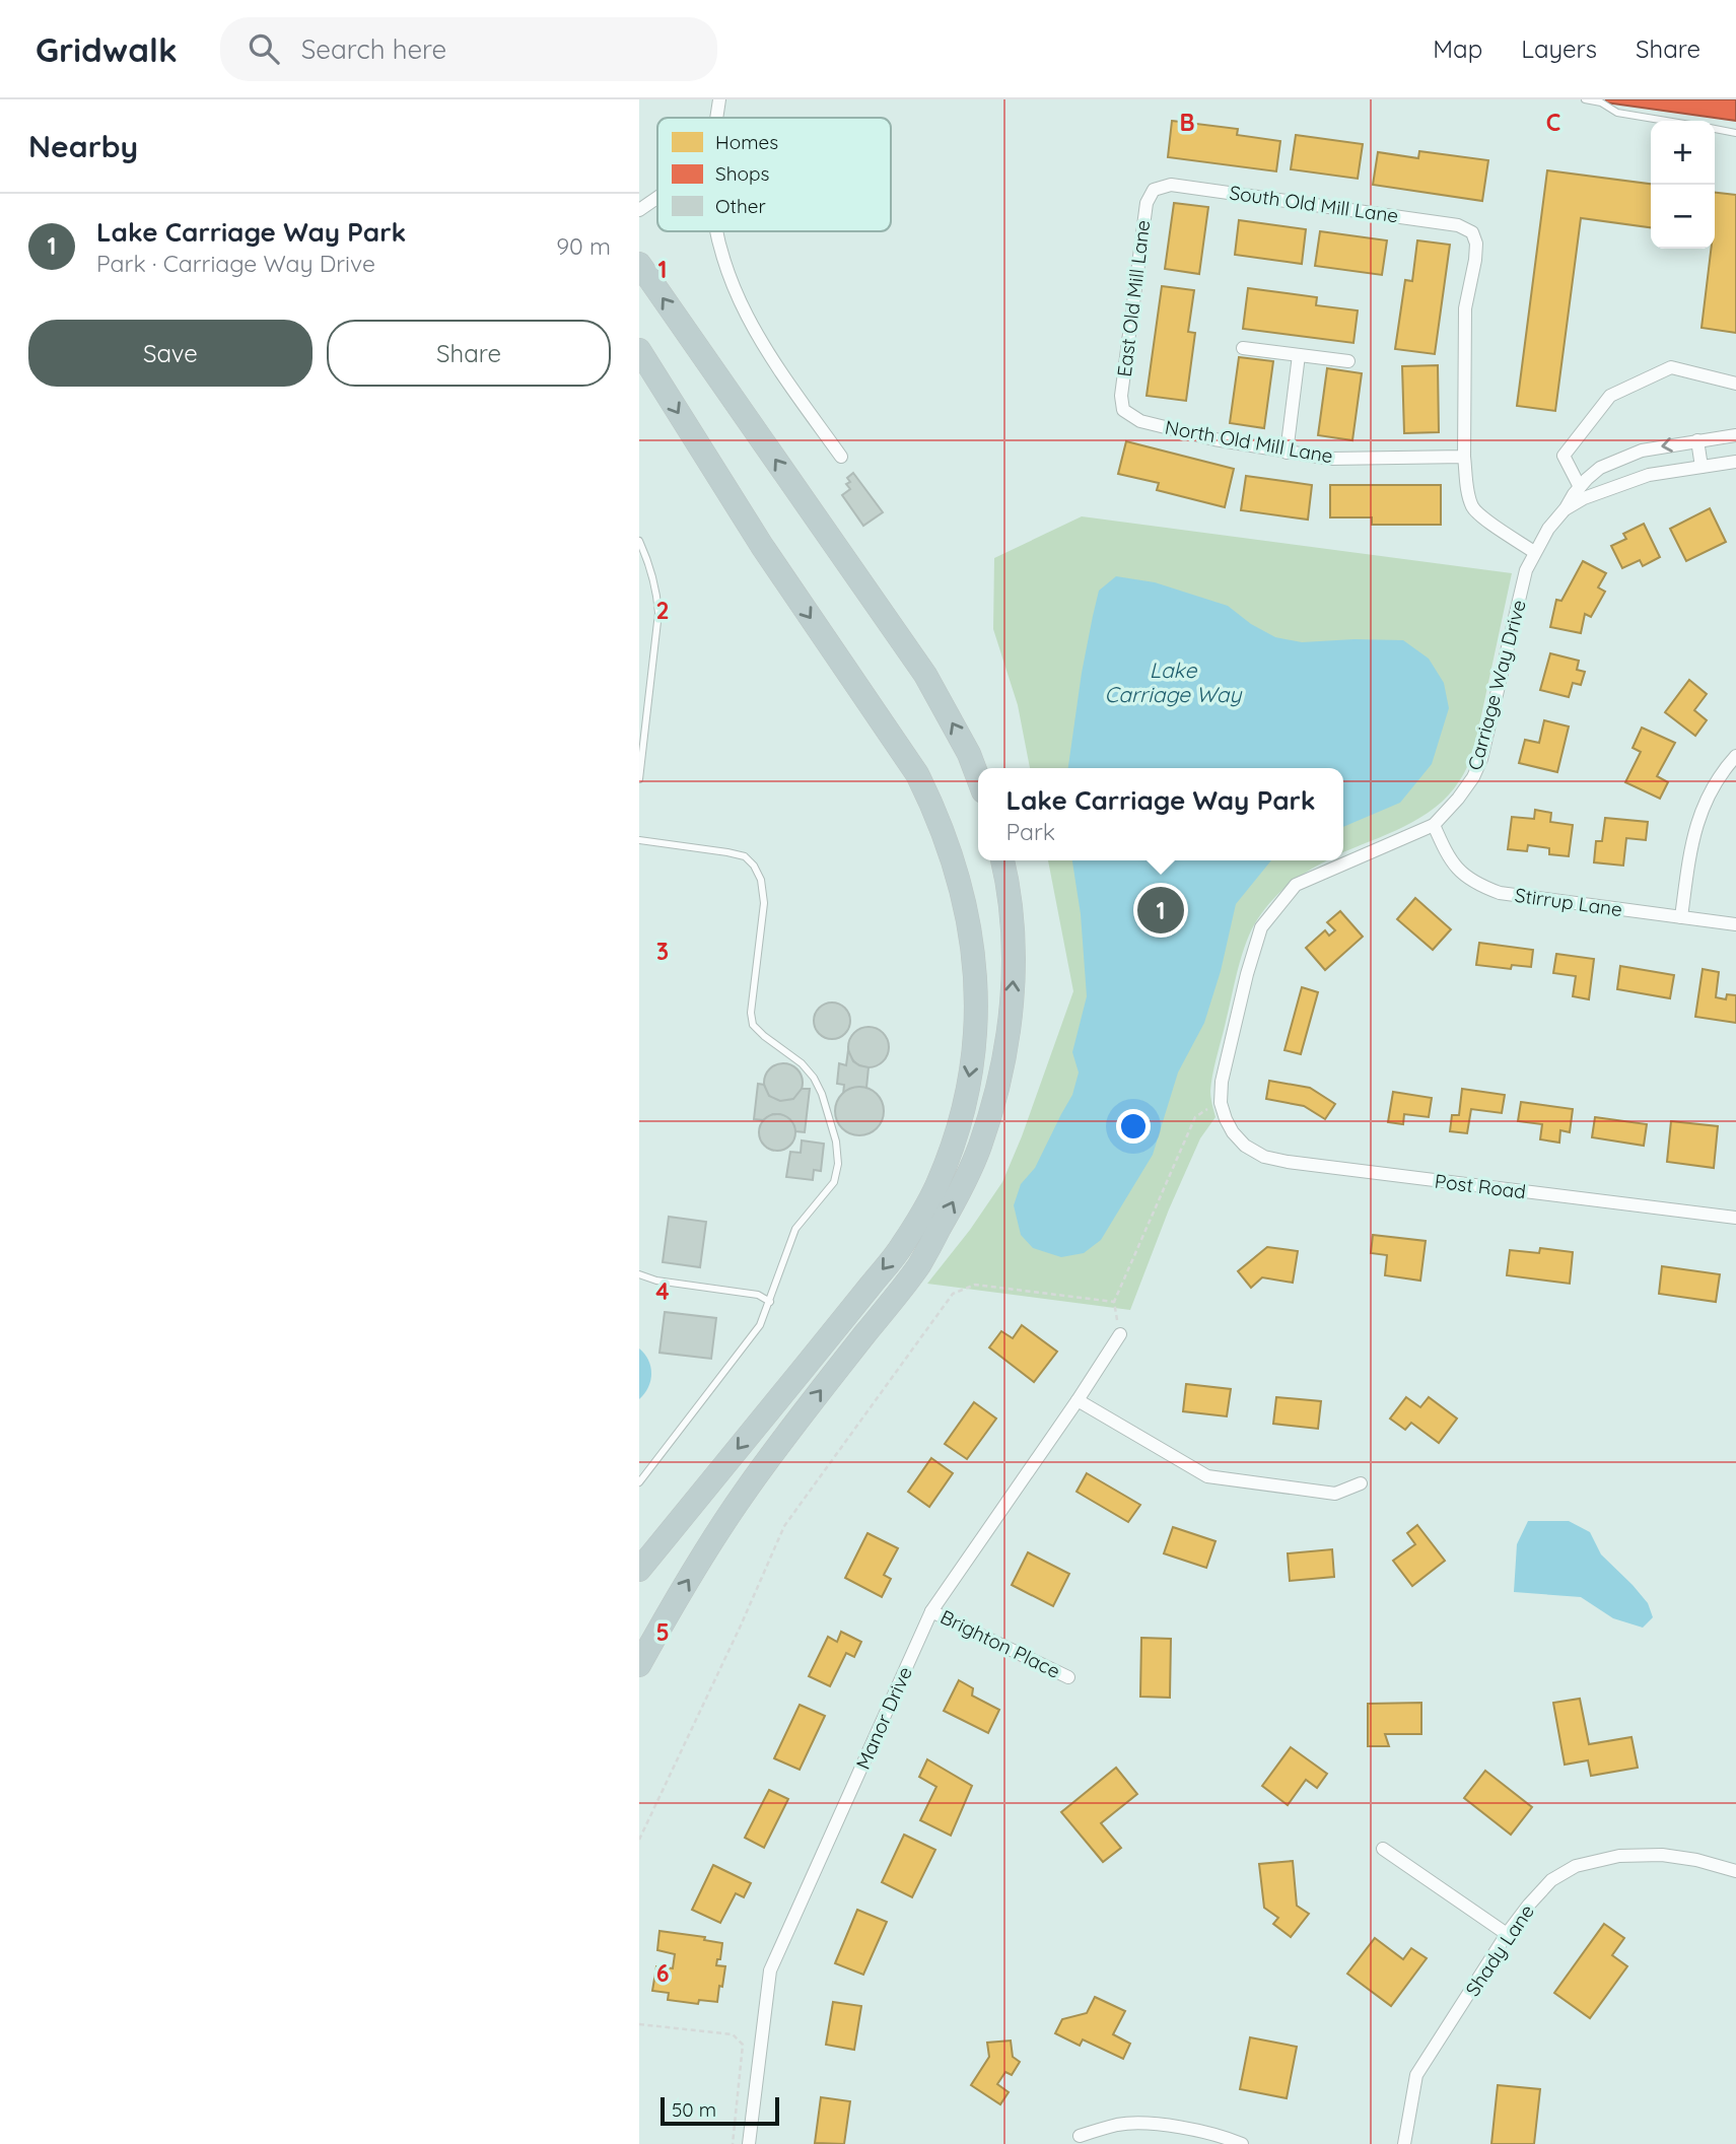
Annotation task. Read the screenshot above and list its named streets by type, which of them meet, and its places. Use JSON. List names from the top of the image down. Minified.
{"streets":{"street":["South Old Mill Lane","East Old Mill Lane","North Old Mill Lane","Carriage Way Drive","Stirrup Lane","Post Road","Brighton Place","Manor Drive","Shady Lane"]},"crossings":[["South Old Mill Lane","East Old Mill Lane"],["South Old Mill Lane","North Old Mill Lane"],["East Old Mill Lane","North Old Mill Lane"],["Carriage Way Drive","Stirrup Lane"],["Carriage Way Drive","Post Road"],["Brighton Place","Manor Drive"]],"water":["Lake Carriage Way"],"legend":["Homes","Shops","Other"],"scale_bar":"50 m","page":{"header":"Gridwalk","search":"Search here","nav":["Map","Layers","Share"],"heading":"Nearby","map_buttons":["+","−"],"list":[{"mark":"1","name":"Lake Carriage Way Park","note":"Park · Carriage Way Drive","value":"90 m"}],"buttons":["Save","Share"],"popup":["Lake Carriage Way Park","Park"],"pins":"1","scale":"50 m"},"grid":{"columns":["B","C"],"rows":["1","2","3","4","5","6"]}}
